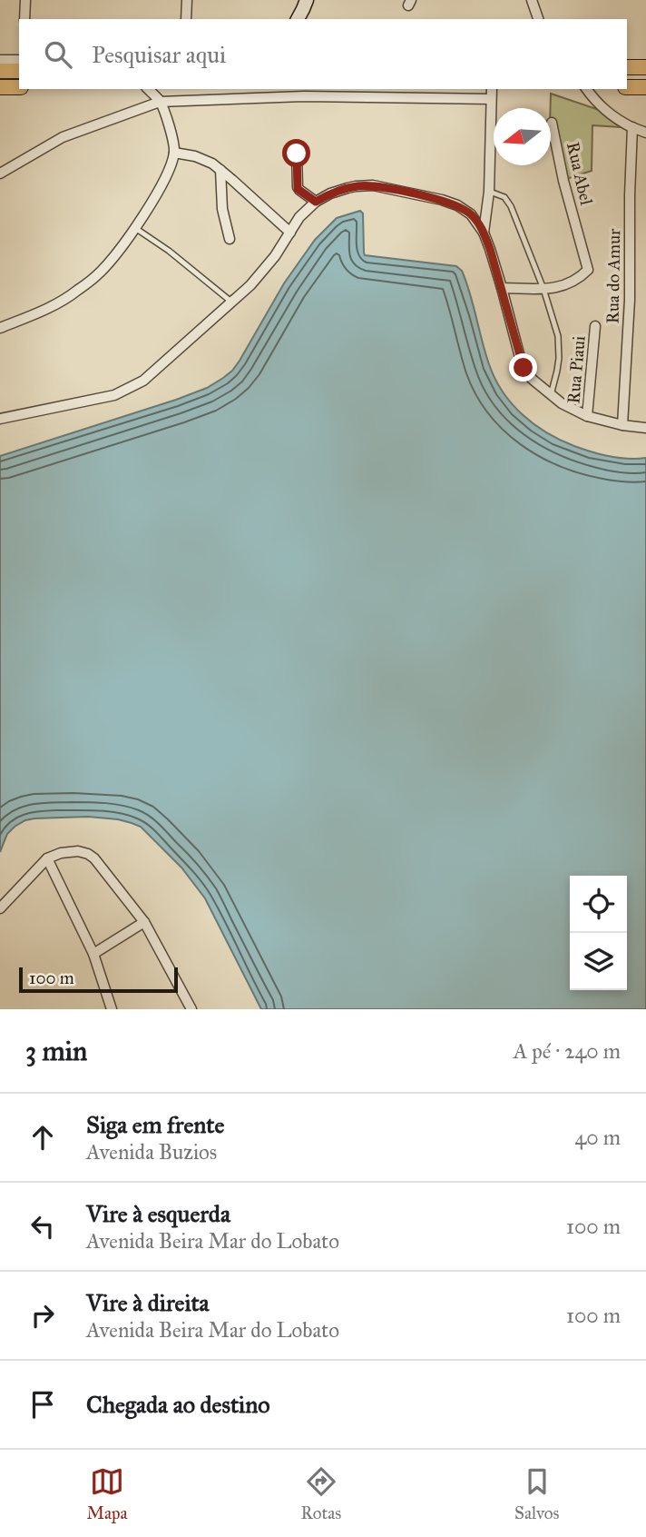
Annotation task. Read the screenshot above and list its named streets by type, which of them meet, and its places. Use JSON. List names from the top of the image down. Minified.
{"streets":{"street":["Rua Abel","Rua do Amur","Rua Piaui"]},"scale_bar":"100 m","north":"left","page":{"search":"Pesquisar aqui","scale":"100 m","heading":["3 min","A pé · 240 m"],"list":[["Siga em frente","Avenida Buzios","40 m"],["Vire à esquerda","Avenida Beira Mar do Lobato","100 m"],["Vire à direita","Avenida Beira Mar do Lobato","100 m"],"Chegada ao destino"],"nav":["Mapa","Rotas","Salvos"]}}
